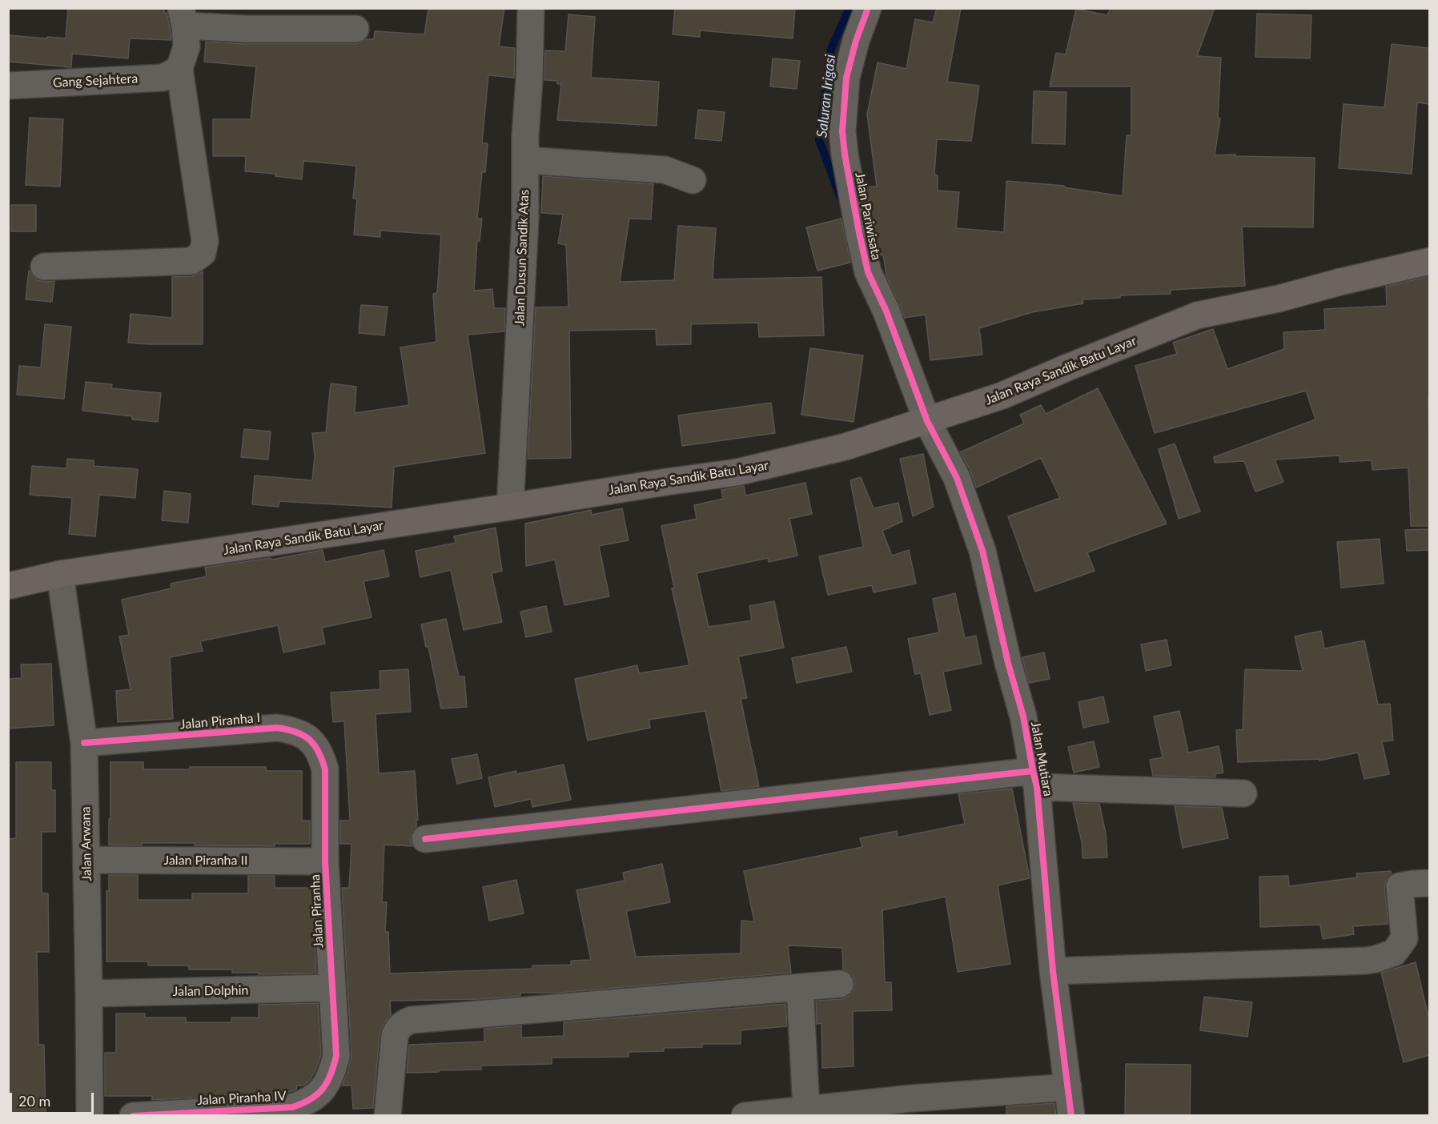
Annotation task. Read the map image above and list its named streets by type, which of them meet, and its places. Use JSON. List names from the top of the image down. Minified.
{"streets":{"main road":["Jalan Raya Sandik Batu Layar"],"street":["Gang Sejahtera","Jalan Pariwisata","Jalan Dusun Sandik Atas","Jalan Piranha I","Jalan Mutiara","Jalan Arwana","Jalan Piranha II","Jalan Piranha","Jalan Dolphin","Jalan Piranha IV"]},"crossings":[["Jalan Pariwisata","Jalan Raya Sandik Batu Layar"],["Jalan Pariwisata","Jalan Mutiara"],["Jalan Dusun Sandik Atas","Jalan Raya Sandik Batu Layar"],["Jalan Raya Sandik Batu Layar","Jalan Mutiara"],["Jalan Raya Sandik Batu Layar","Jalan Arwana"],["Jalan Piranha I","Jalan Arwana"],["Jalan Piranha I","Jalan Piranha"],["Jalan Arwana","Jalan Piranha II"],["Jalan Arwana","Jalan Dolphin"],["Jalan Piranha II","Jalan Piranha"],["Jalan Piranha","Jalan Dolphin"],["Jalan Piranha","Jalan Piranha IV"]],"water":["Saluran Irigasi"],"scale_bar":"20 m"}
